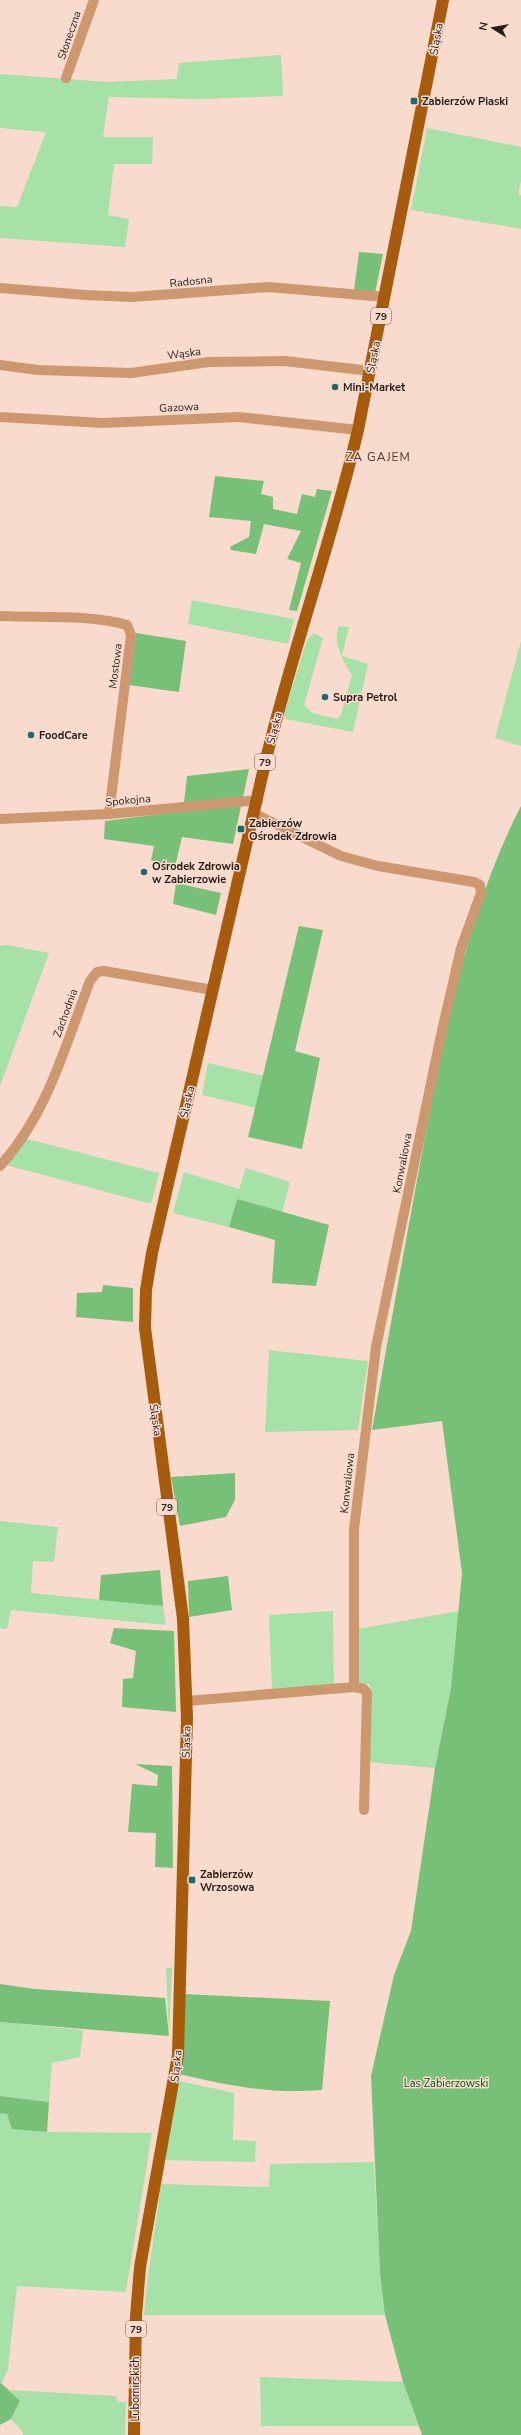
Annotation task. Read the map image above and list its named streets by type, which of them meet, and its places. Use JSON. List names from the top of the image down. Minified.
{"streets":{"main road":["Śląska","79","Lubomirskich"],"street":["Słoneczna","Radosna","Wąska","Gazowa","Mostowa","Spokojna","Zachodnia","Konwaliowa"]},"crossings":[["Śląska","Radosna"],["Śląska","Wąska"],["Śląska","Gazowa"],["Śląska","Spokojna"],["Śląska","Zachodnia"],["Śląska","Konwaliowa"],["Śląska","Lubomirskich"],["Mostowa","Spokojna"]],"districts":["ZA GAJEM"],"parks":["Las Zabierzowski"],"places":{"transit":["Zabierzów Piaski","Zabierzów Ośrodek Zdrowia","Zabierzów Wrzosowa"],"other":["Mini-Market","Supra Petrol","FoodCare","Ośrodek Zdrowia w Zabierzowie"]},"north":"left"}
